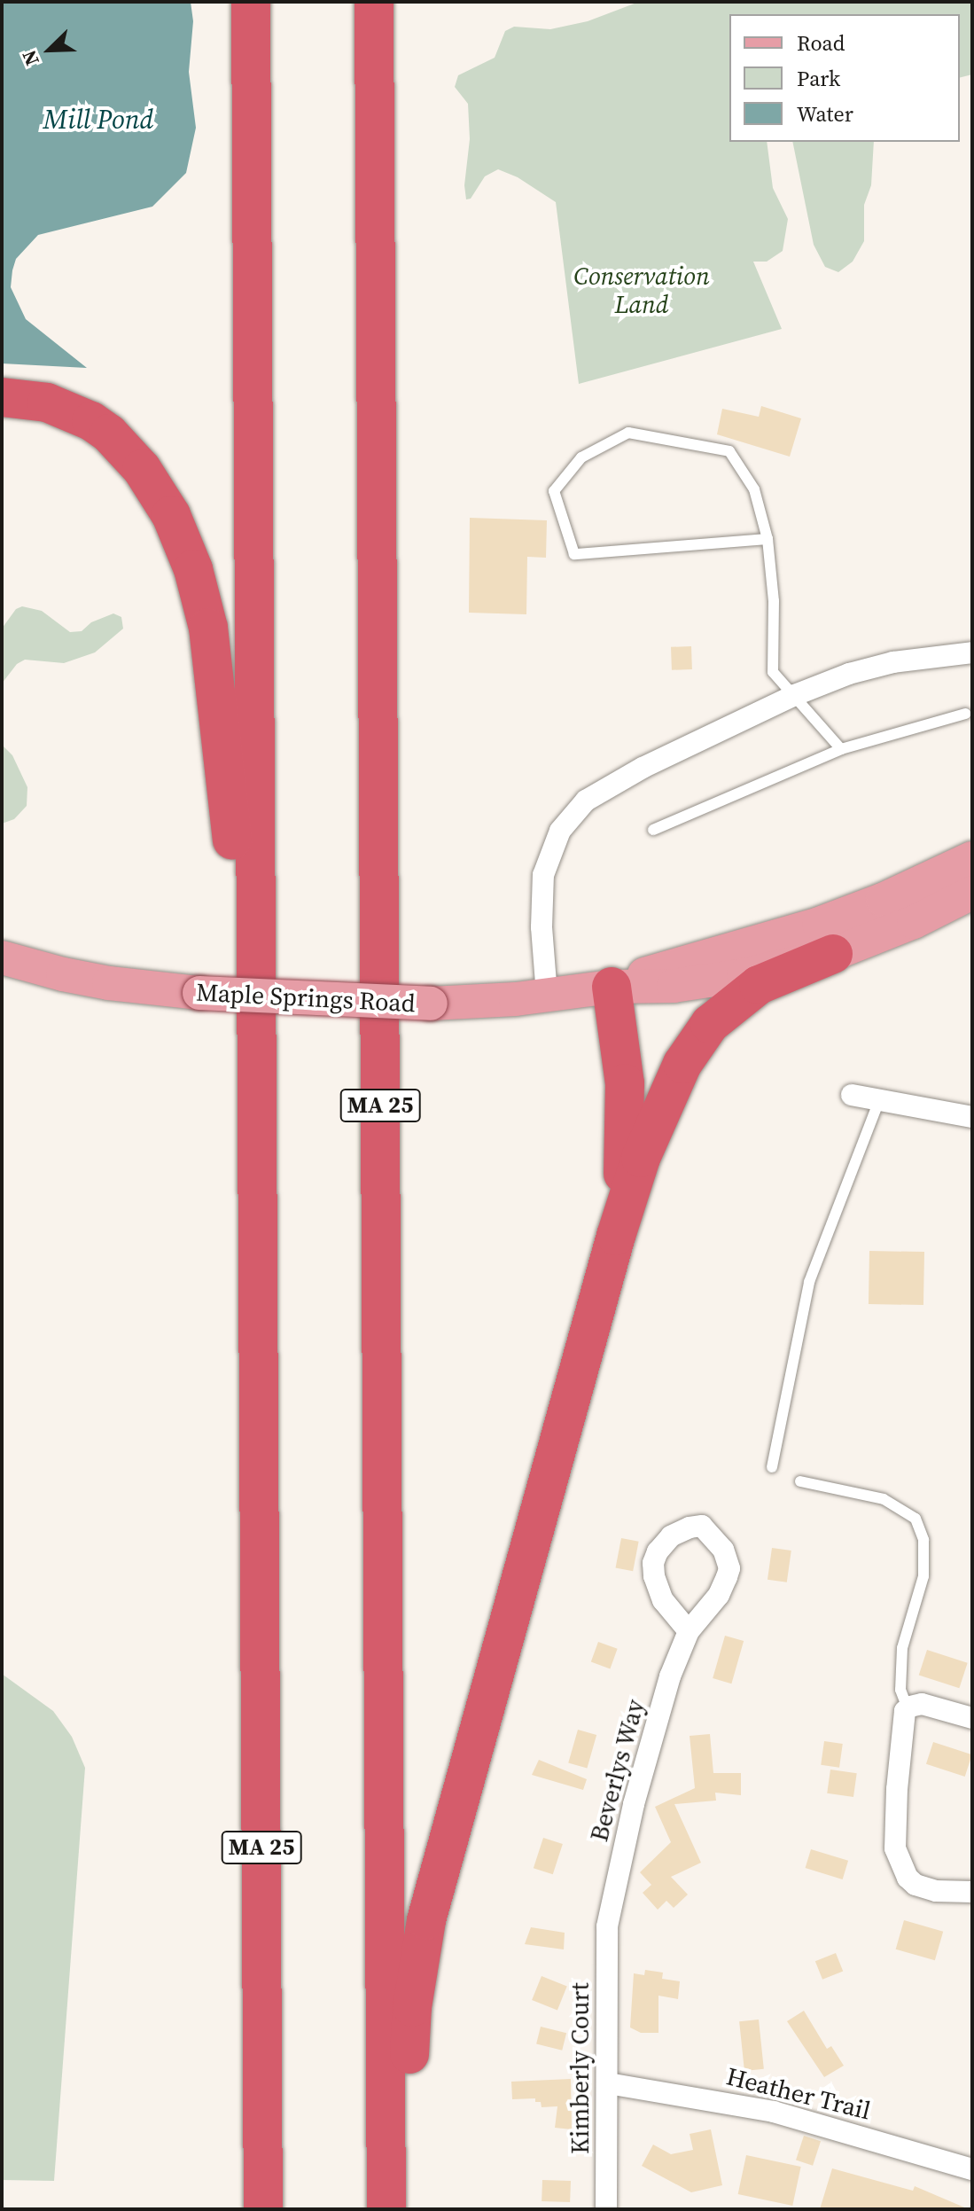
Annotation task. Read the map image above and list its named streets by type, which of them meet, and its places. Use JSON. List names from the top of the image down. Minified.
{"streets":{"highway":["MA 25"],"main road":["Maple Springs Road"],"street":["Beverlys Way","Kimberly Court","Heather Trail"]},"crossings":[["Beverlys Way","Kimberly Court"],["Kimberly Court","Heather Trail"]],"water":["Mill Pond"],"parks":["Conservation Land"],"legend":["Road","Park","Water"],"north":"bottom left"}
